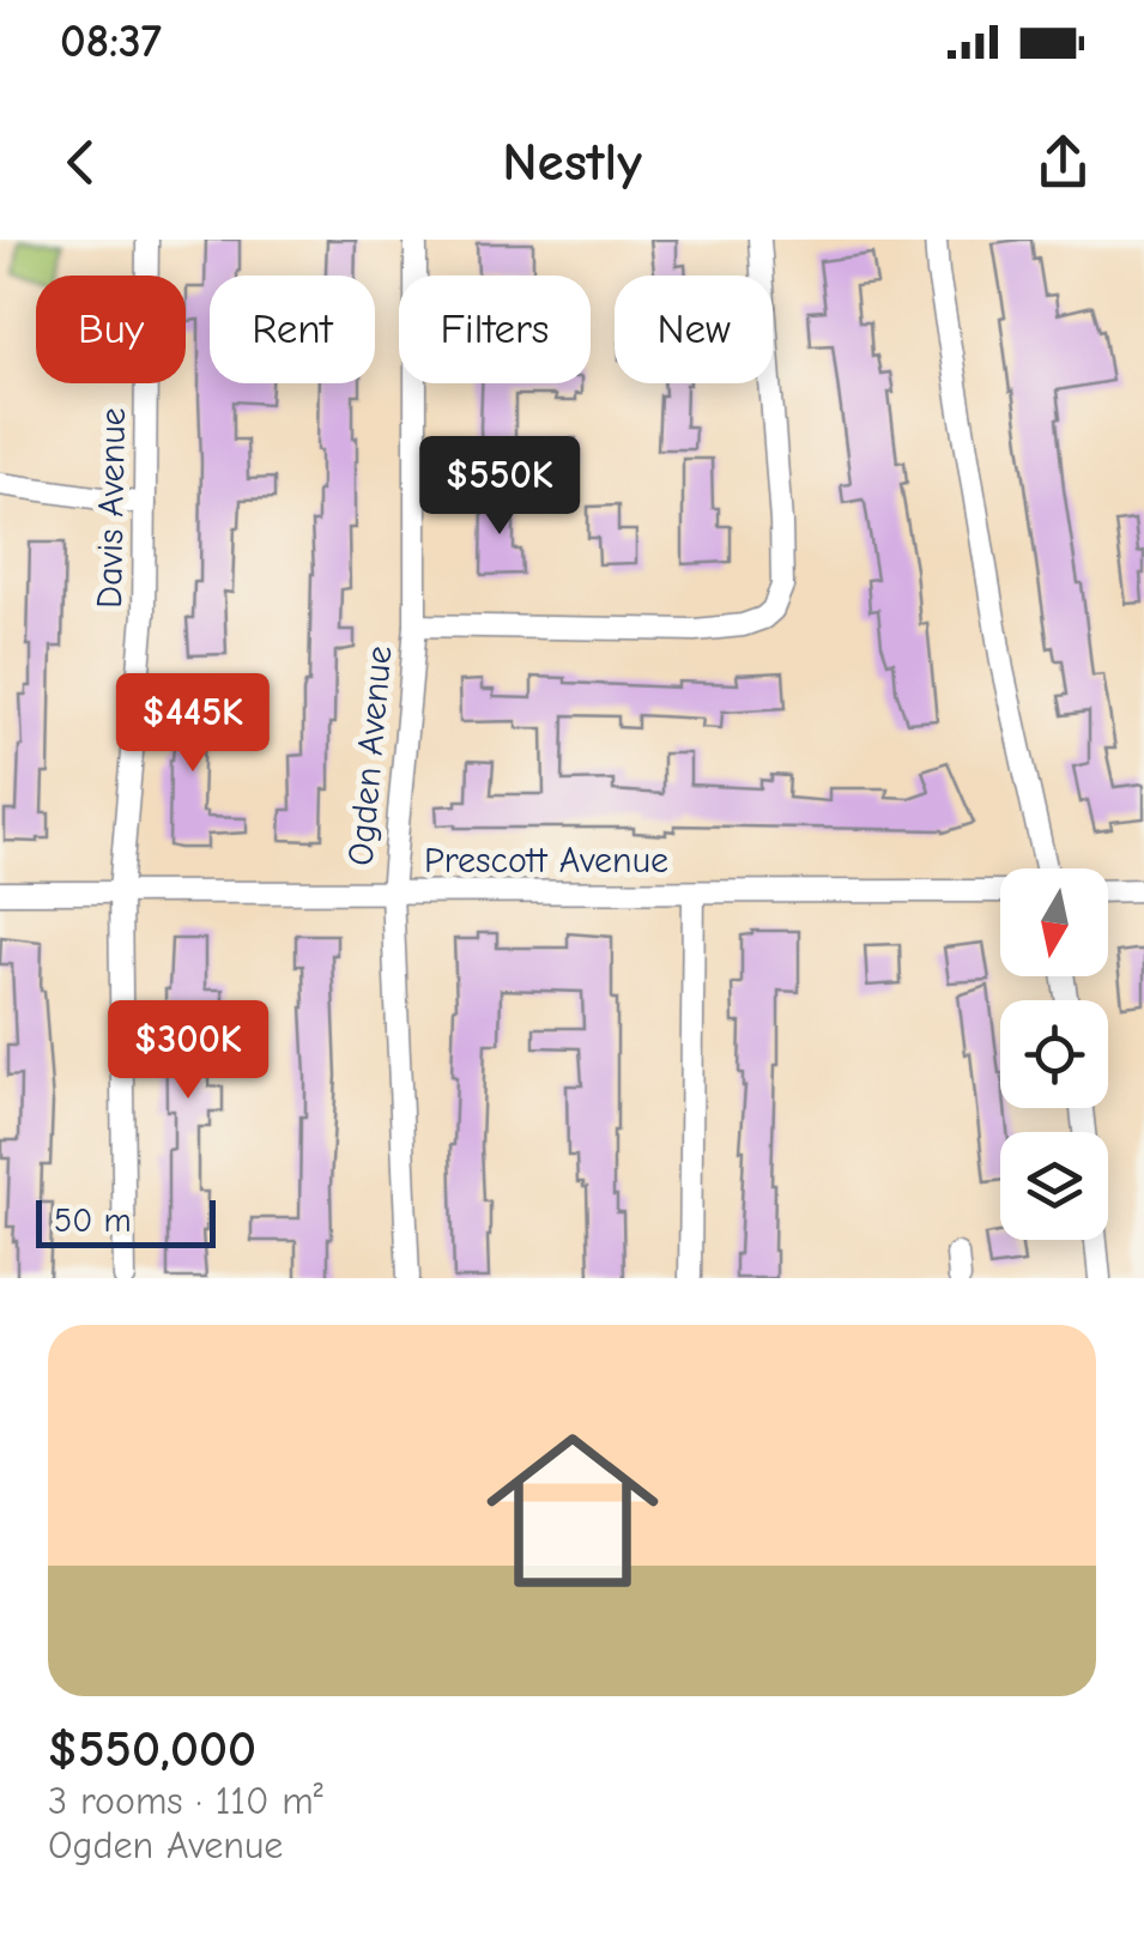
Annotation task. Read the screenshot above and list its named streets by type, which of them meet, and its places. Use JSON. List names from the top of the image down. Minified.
{"streets":{"street":["Davis Avenue","Ogden Avenue","Prescott Avenue"]},"crossings":[["Davis Avenue","Prescott Avenue"],["Ogden Avenue","Prescott Avenue"]],"scale_bar":"50 m","north":"bottom","page":{"status":"08:37","header":"Nestly","chip":["Buy","Rent","Filters","New"],"price":["$550K","$445K","$300K"],"scale":"50 m","list":[{"name":"$550,000","note":"3 rooms · 110 m² · Ogden Avenue"}]}}
